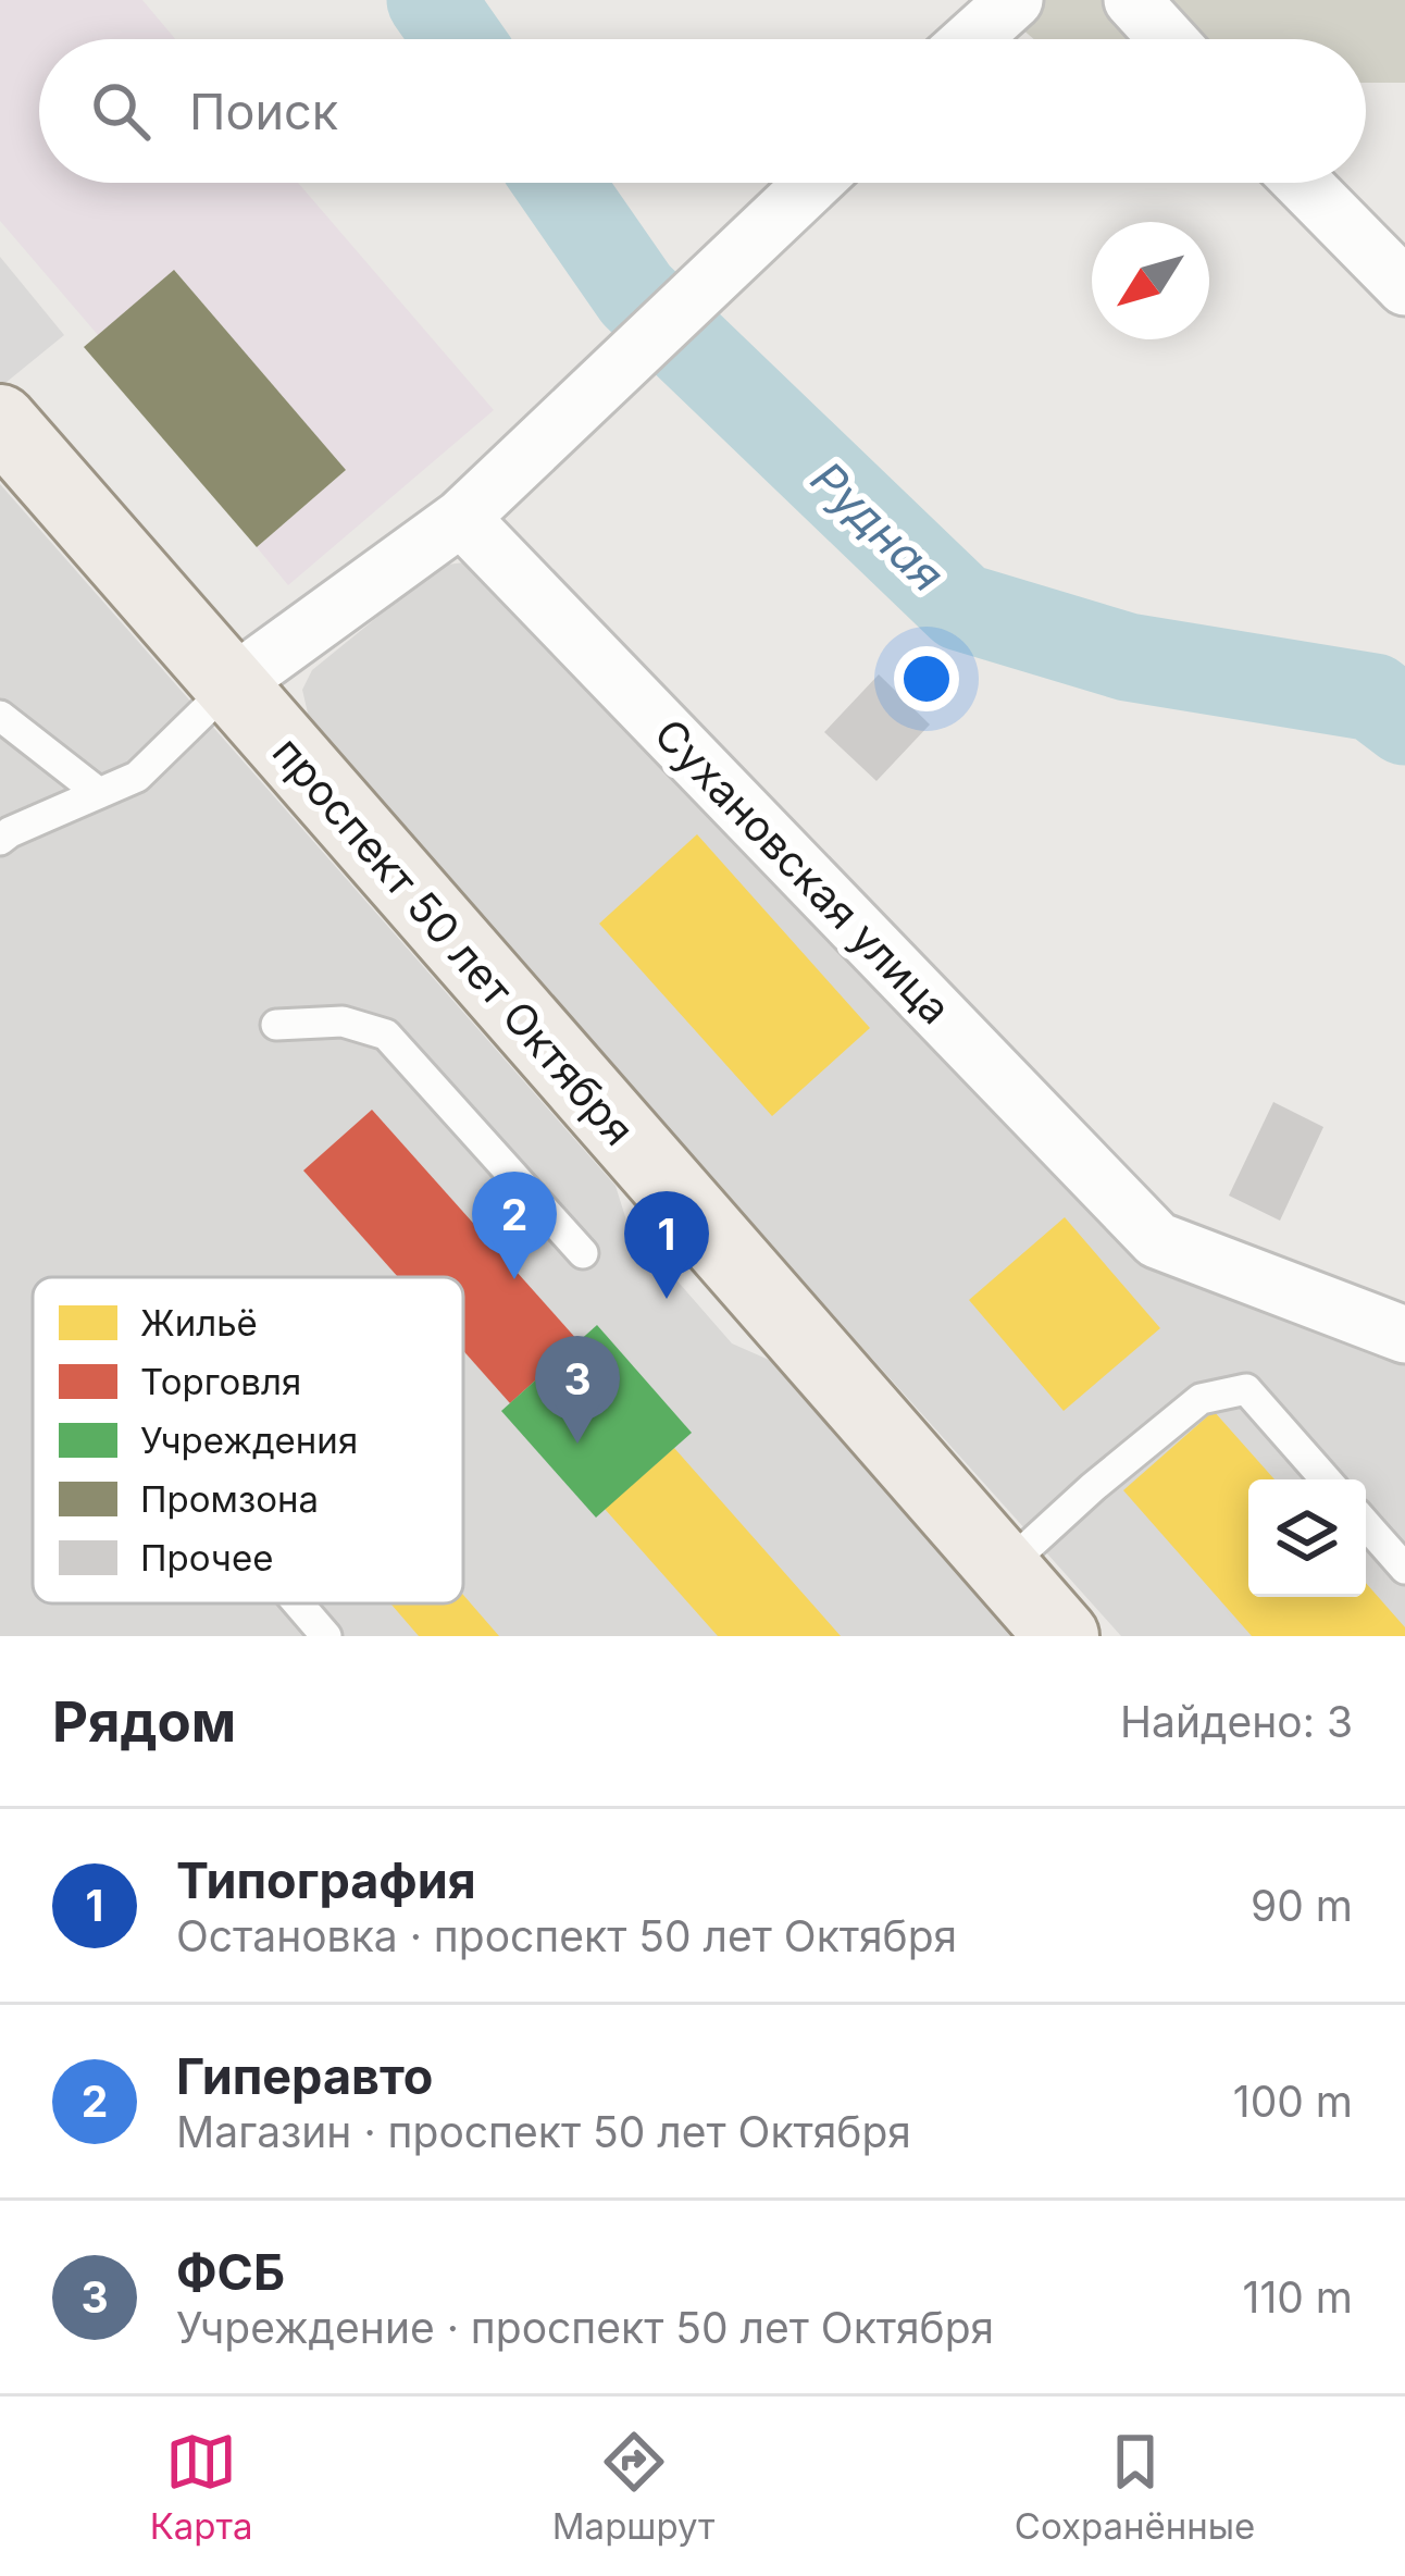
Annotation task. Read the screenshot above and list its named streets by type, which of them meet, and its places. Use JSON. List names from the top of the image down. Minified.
{"streets":{"main road":["проспект 50 лет Октября"],"street":["Сухановская улица"]},"water":["Рудная"],"legend":["Жильё","Торговля","Учреждения","Промзона","Прочее"],"north":"bottom left","page":{"search":"Поиск","pins":["2","1","3"],"heading":["Рядом","Найдено: 3"],"list":[{"mark":"1","name":"Типография","note":"Остановка · проспект 50 лет Октября","value":"90 m"},{"mark":"2","name":"Гиперавто","note":"Магазин · проспект 50 лет Октября","value":"100 m"},{"mark":"3","name":"ФСБ","note":"Учреждение · проспект 50 лет Октября","value":"110 m"}],"nav":["Карта","Маршрут","Сохранённые"]}}
